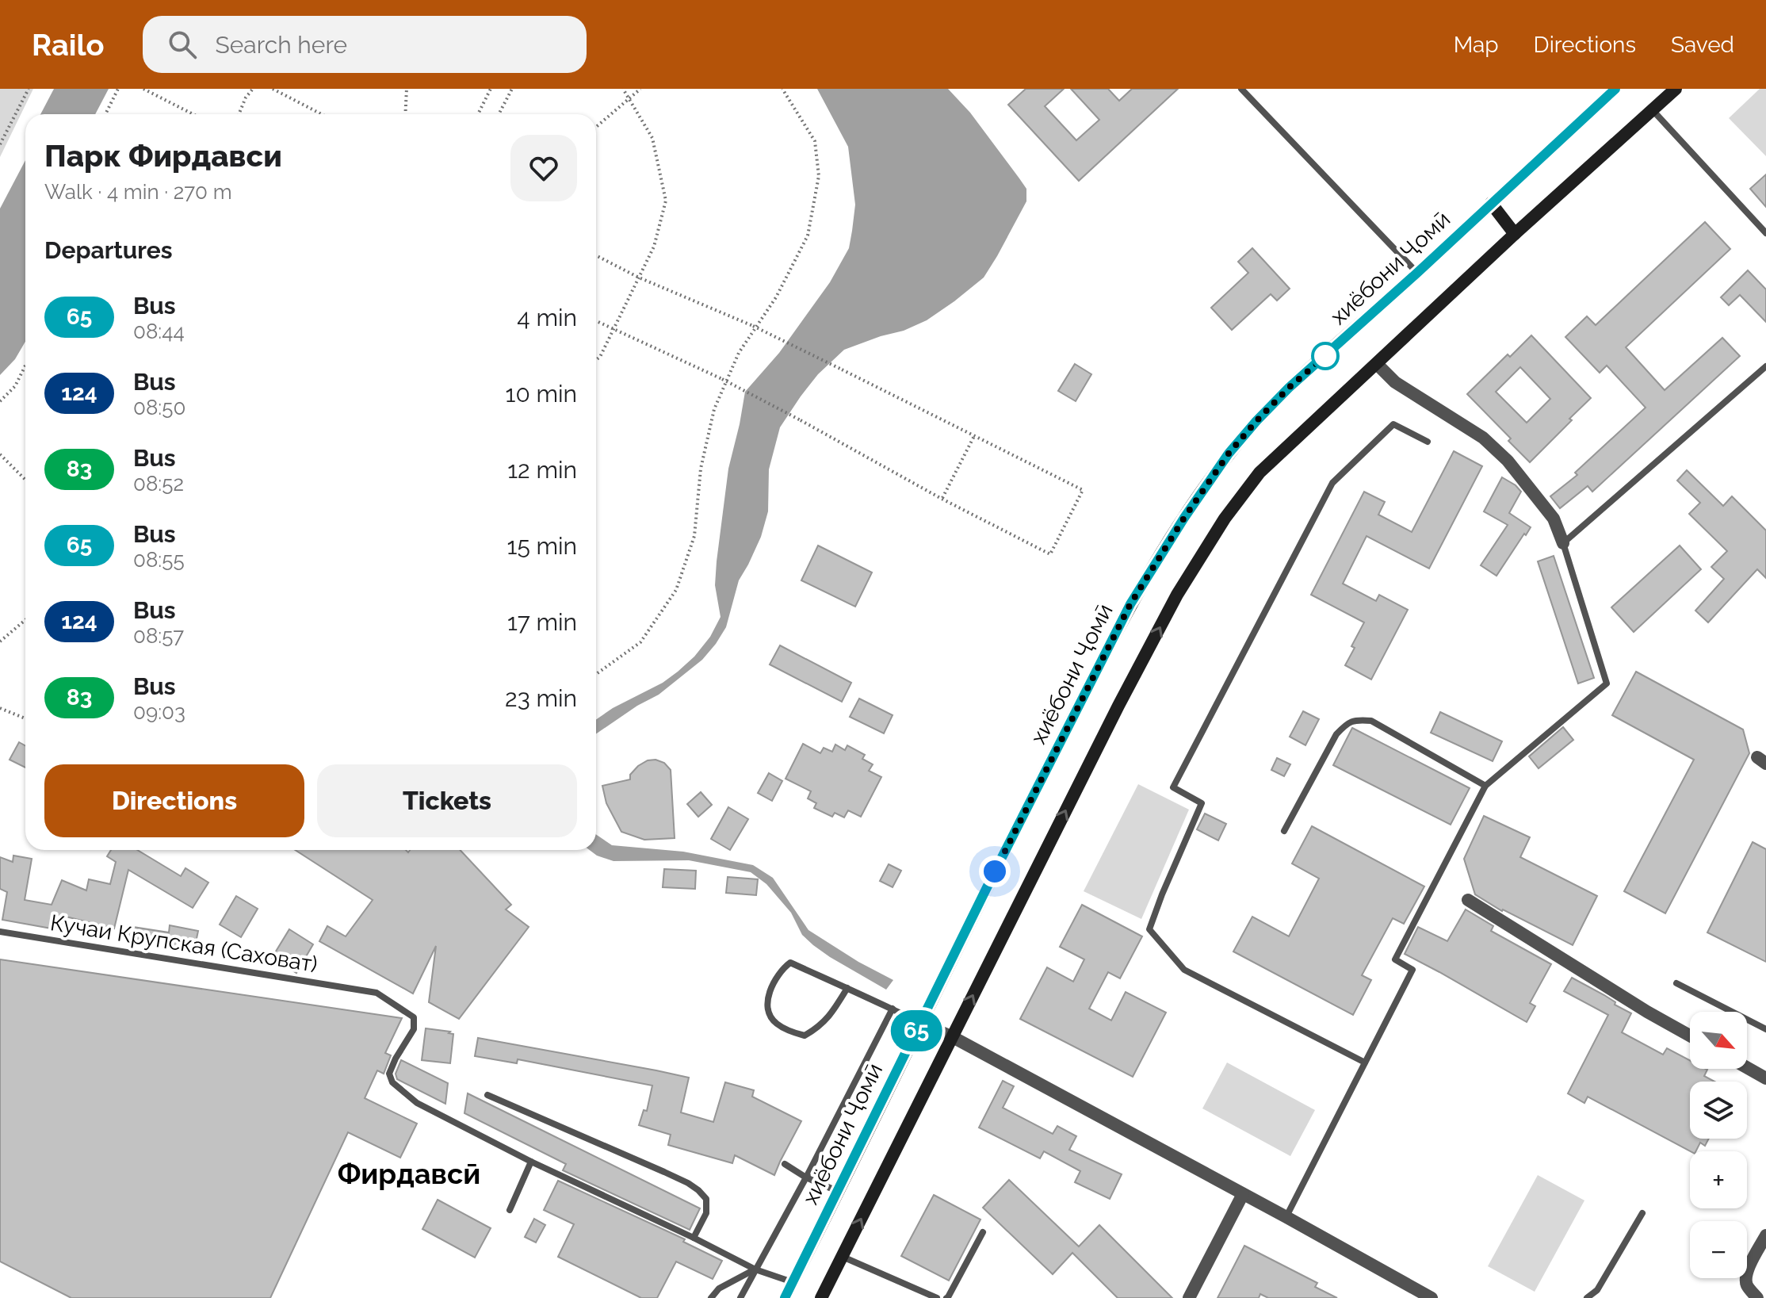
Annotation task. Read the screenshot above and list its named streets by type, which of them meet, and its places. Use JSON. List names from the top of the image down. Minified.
{"streets":{"main road":["хиёбони Ҷомӣ"],"lane":["Кучаи Крупская (Саховат)"]},"districts":["Фирдавсӣ"],"lines":["bus line 65"],"north":"bottom right","page":{"header":"Railo","search":"Search here","nav":["Map","Directions","Saved"],"on_map":"65","heading":[["Парк Фирдавси","Walk · 4 min · 270 m"],"Departures"],"list":[{"mark":"65","name":"Bus","note":"08:44","value":"4 min"},{"mark":"124","name":"Bus","note":"08:50","value":"10 min"},{"mark":"83","name":"Bus","note":"08:52","value":"12 min"},{"mark":"65","name":"Bus","note":"08:55","value":"15 min"},{"mark":"124","name":"Bus","note":"08:57","value":"17 min"},{"mark":"83","name":"Bus","note":"09:03","value":"23 min"}],"buttons":["Directions","Tickets"],"map_buttons":["+","−"]}}
